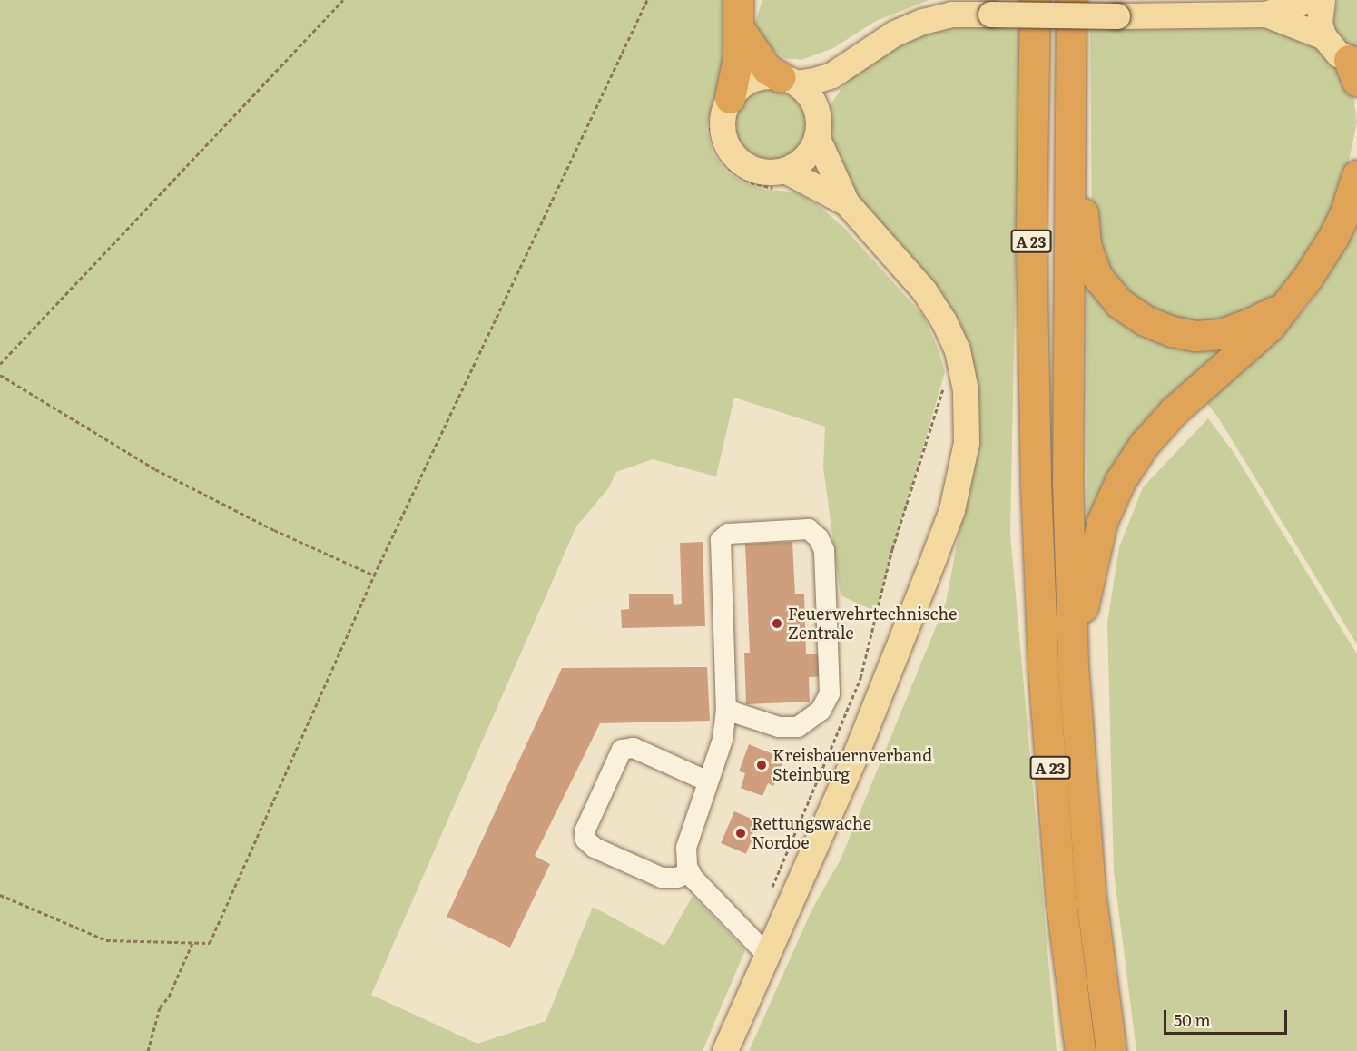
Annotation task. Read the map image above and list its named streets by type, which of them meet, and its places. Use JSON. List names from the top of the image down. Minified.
{"streets":{"highway":["A 23"]},"places":["Feuerwehrtechnische Zentrale","Kreisbauernverband Steinburg","Rettungswache Nordoe"],"scale_bar":"50 m"}
